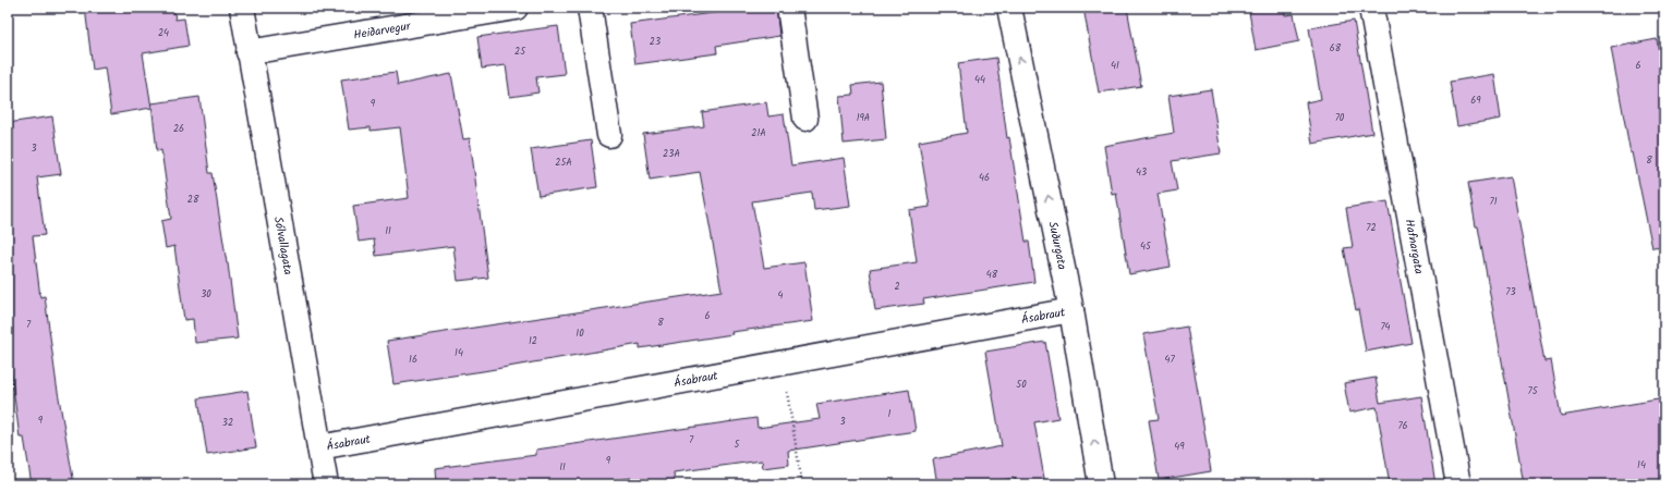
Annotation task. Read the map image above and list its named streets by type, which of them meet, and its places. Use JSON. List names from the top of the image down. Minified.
{"streets":{"street":["Heiðarvegur","Sólvallagata","Suðurgata","Hafnargata","Ásabraut"]},"crossings":[["Heiðarvegur","Sólvallagata"],["Sólvallagata","Ásabraut"],["Suðurgata","Ásabraut"]],"one_way":["Suðurgata"],"house_numbers":["24","23","68","25","41","6","44","69","9","19A","70","26","21A","3","23A","8","25A","43","46","28","71","72","11","45","48","2","73","30","4","6","8","7","74","10","12","14","16","47","50","75","1","9","3","32","76","7","5","49","9","14","11"]}
